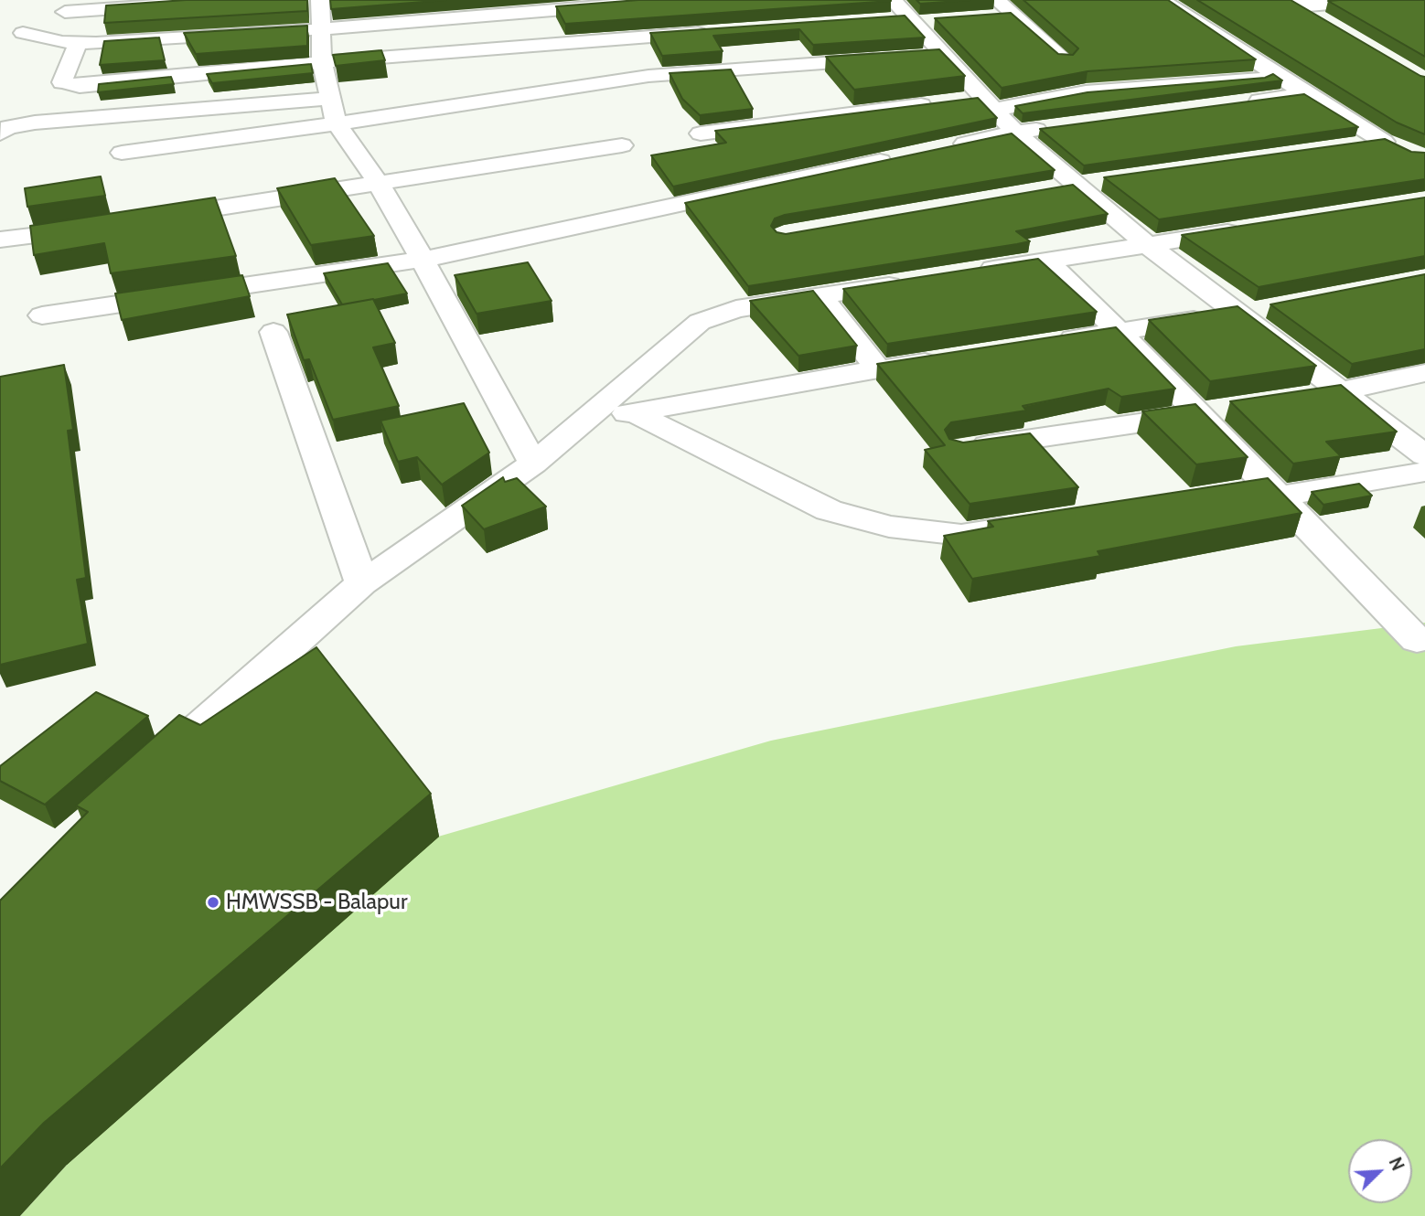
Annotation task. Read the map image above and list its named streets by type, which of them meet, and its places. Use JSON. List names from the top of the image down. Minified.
{"places":["HMWSSB - Balapur"],"north":"top right"}
